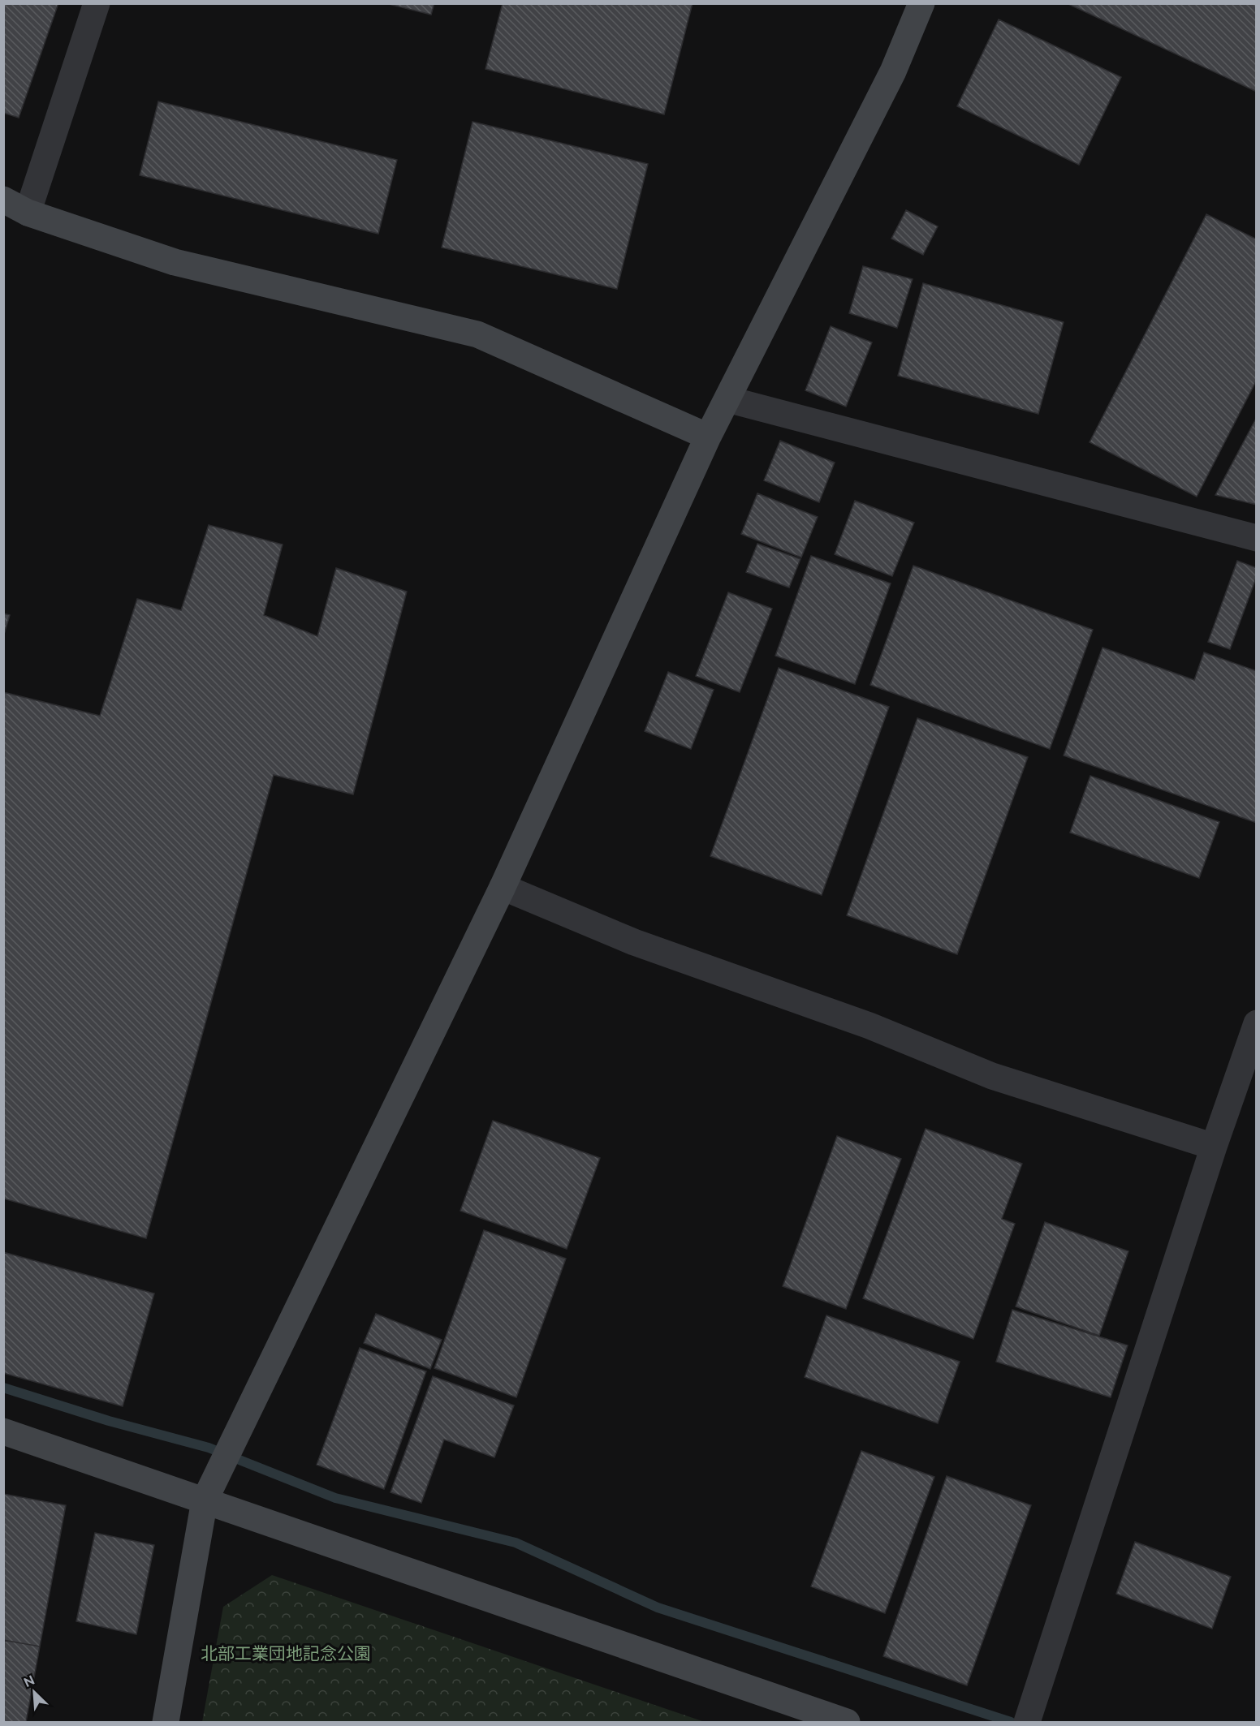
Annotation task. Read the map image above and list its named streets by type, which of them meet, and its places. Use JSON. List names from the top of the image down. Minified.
{"parks":["北部工業団地記念公園"],"north":"top left"}
